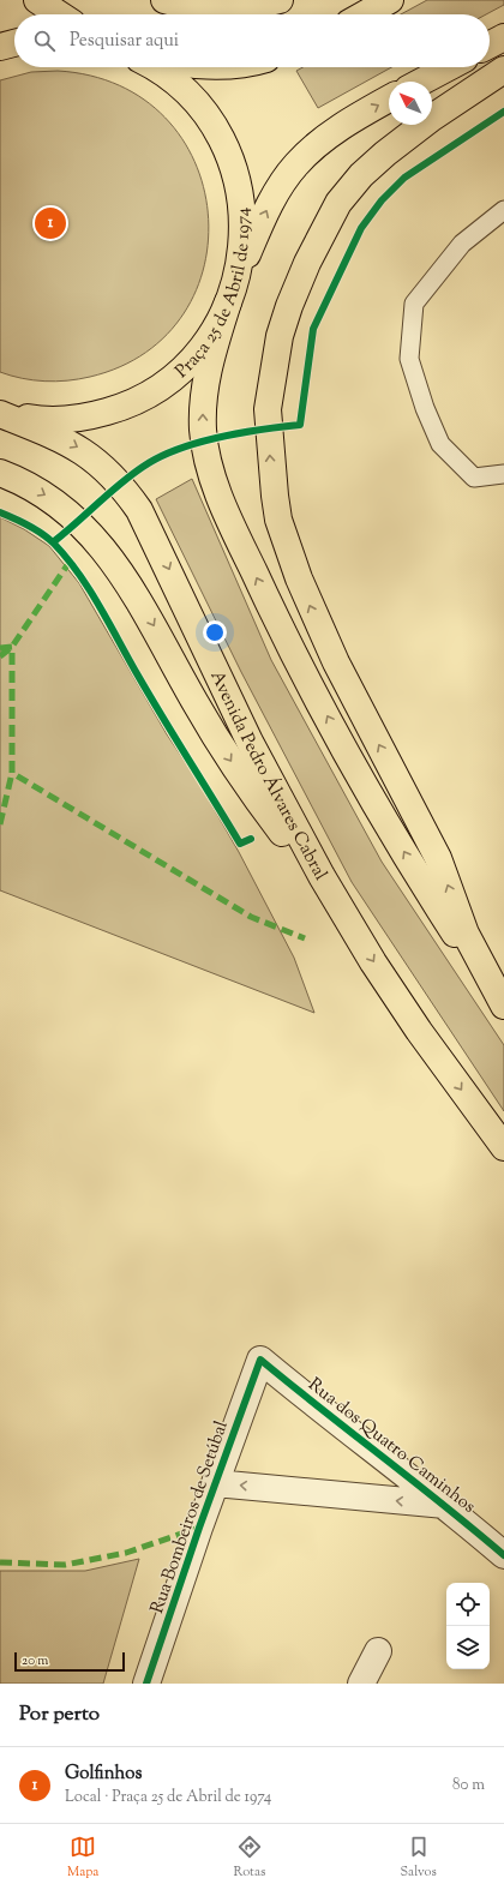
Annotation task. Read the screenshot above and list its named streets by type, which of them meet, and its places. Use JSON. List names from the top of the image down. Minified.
{"streets":{"main road":["Praça 25 de Abril de 1974","Avenida Pedro Álvares Cabral"],"street":["Rua dos Quatro Caminhos","Rua Bombeiros de Setúbal"]},"crossings":[["Praça 25 de Abril de 1974","Avenida Pedro Álvares Cabral"],["Rua dos Quatro Caminhos","Rua Bombeiros de Setúbal"]],"scale_bar":"20 m","north":"top left","page":{"search":"Pesquisar aqui","pins":"1","scale":"20 m","heading":"Por perto","list":[{"mark":"1","name":"Golfinhos","note":"Local · Praça 25 de Abril de 1974","value":"80 m"}],"nav":["Mapa","Rotas","Salvos"]}}
